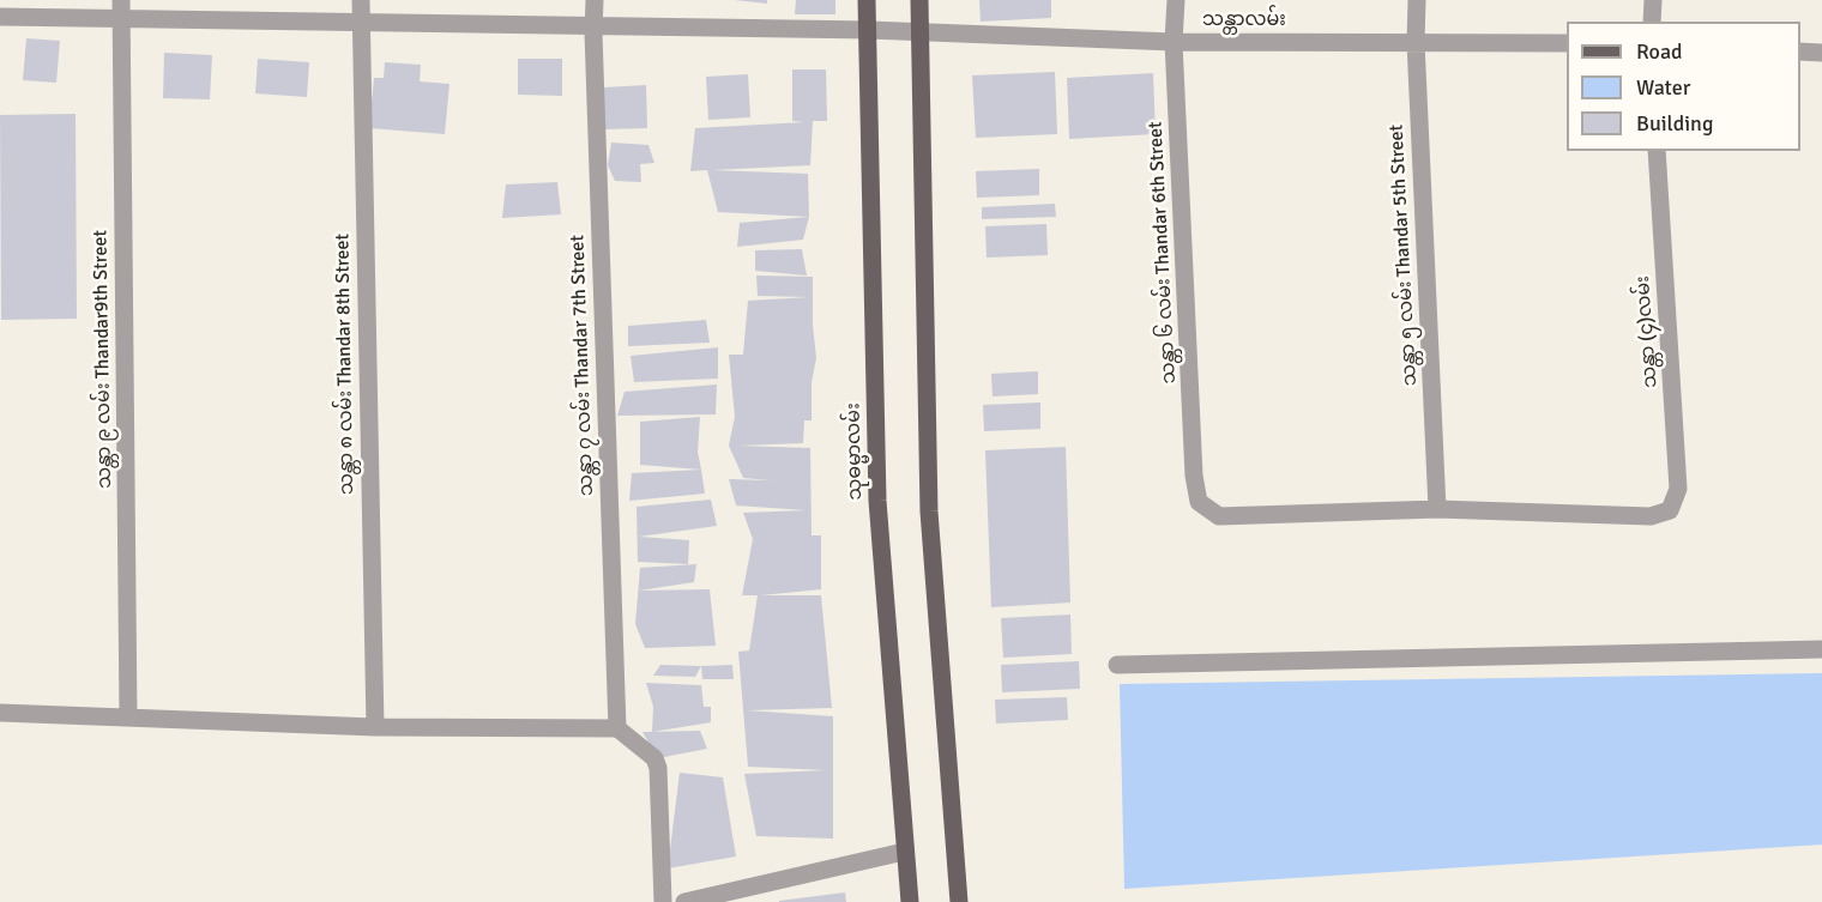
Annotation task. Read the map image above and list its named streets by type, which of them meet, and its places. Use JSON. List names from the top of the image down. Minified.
{"streets":{"main road":["သုဓမ္မာလမ်း"],"street":["သန္တာလမ်း","သန္တာ ၆ လမ်း Thandar 6th Street","သန္တာ ၅ လမ်း Thandar 5th Street","သန္တာ (၄)လမ်း","သန္တာ ၉ လမ်း Thandar9th Street","သန္တာ ၈ လမ်း Thandar 8th Street","သန္တာ ၇ လမ်း Thandar 7th Street"]},"crossings":[["သန္တာလမ်း","သန္တာ ၆ လမ်း Thandar 6th Street"],["သန္တာလမ်း","သန္တာ ၅ လမ်း Thandar 5th Street"],["သန္တာလမ်း","သန္တာ ၉ လမ်း Thandar9th Street"],["သန္တာလမ်း","သန္တာ ၈ လမ်း Thandar 8th Street"],["သန္တာလမ်း","သန္တာ ၇ လမ်း Thandar 7th Street"],["သန္တာလမ်း","သုဓမ္မာလမ်း"],["သန္တာ ၆ လမ်း Thandar 6th Street","သန္တာ ၅ လမ်း Thandar 5th Street"],["သန္တာ ၆ လမ်း Thandar 6th Street","သန္တာ (၄)လမ်း"],["သန္တာ ၅ လမ်း Thandar 5th Street","သန္တာ (၄)လမ်း"]],"legend":["Road","Water","Building"]}
